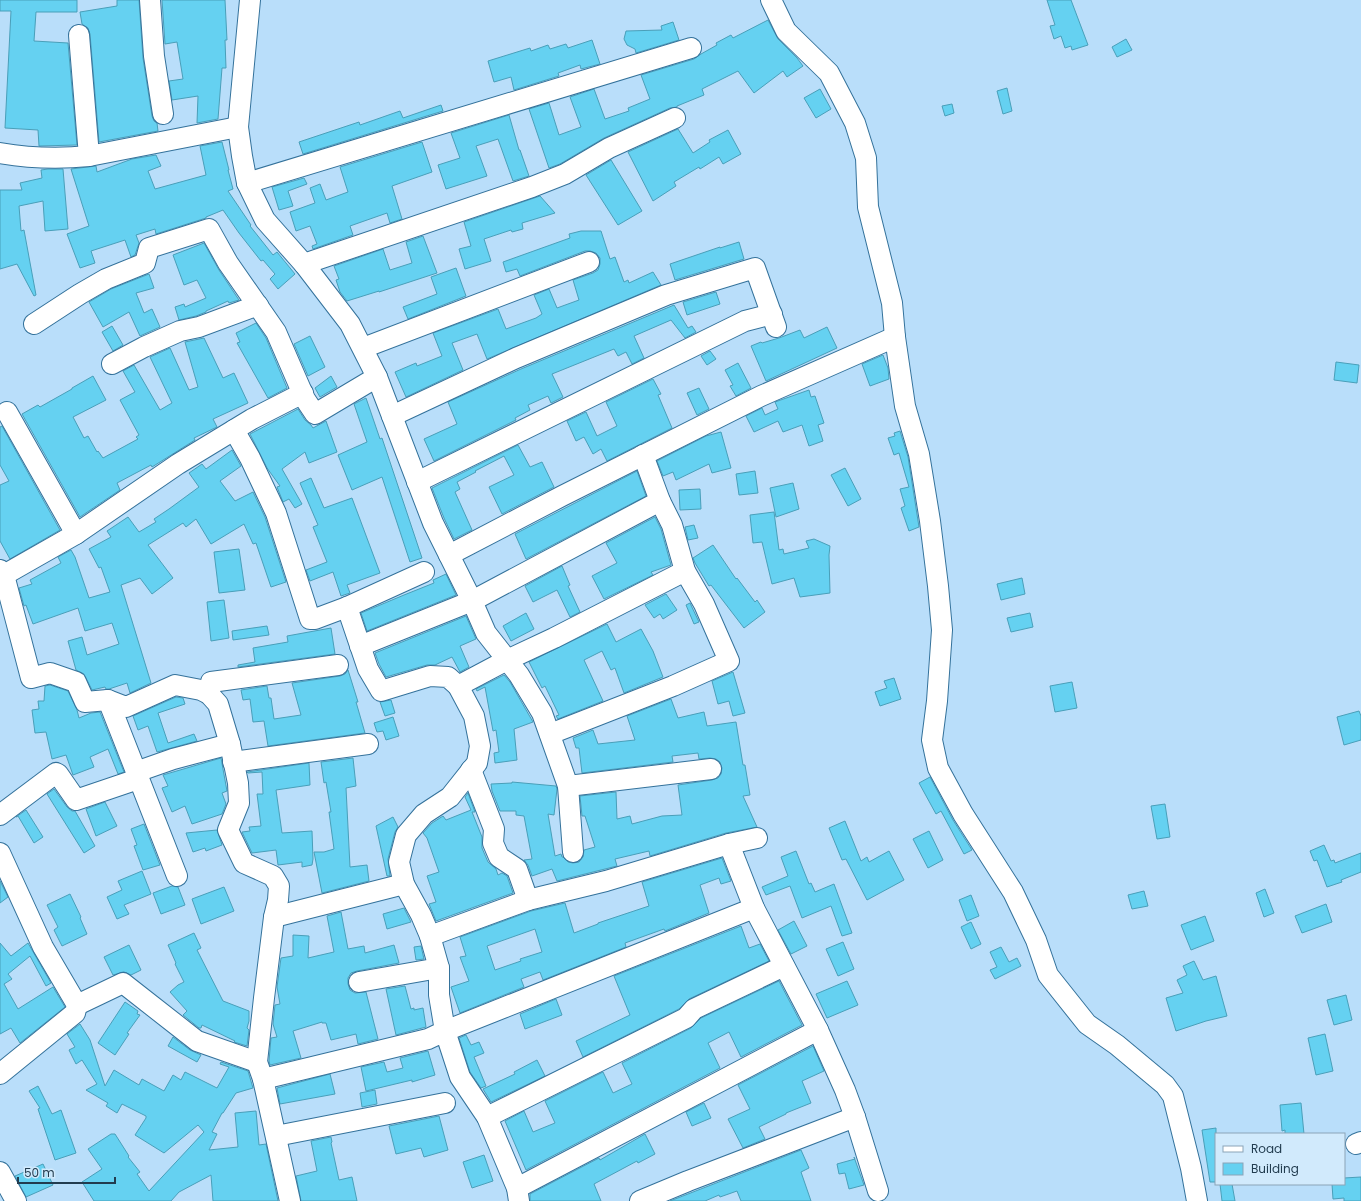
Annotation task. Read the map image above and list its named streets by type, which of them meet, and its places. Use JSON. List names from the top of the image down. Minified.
{"legend":["Road","Building"],"scale_bar":"50 m"}
